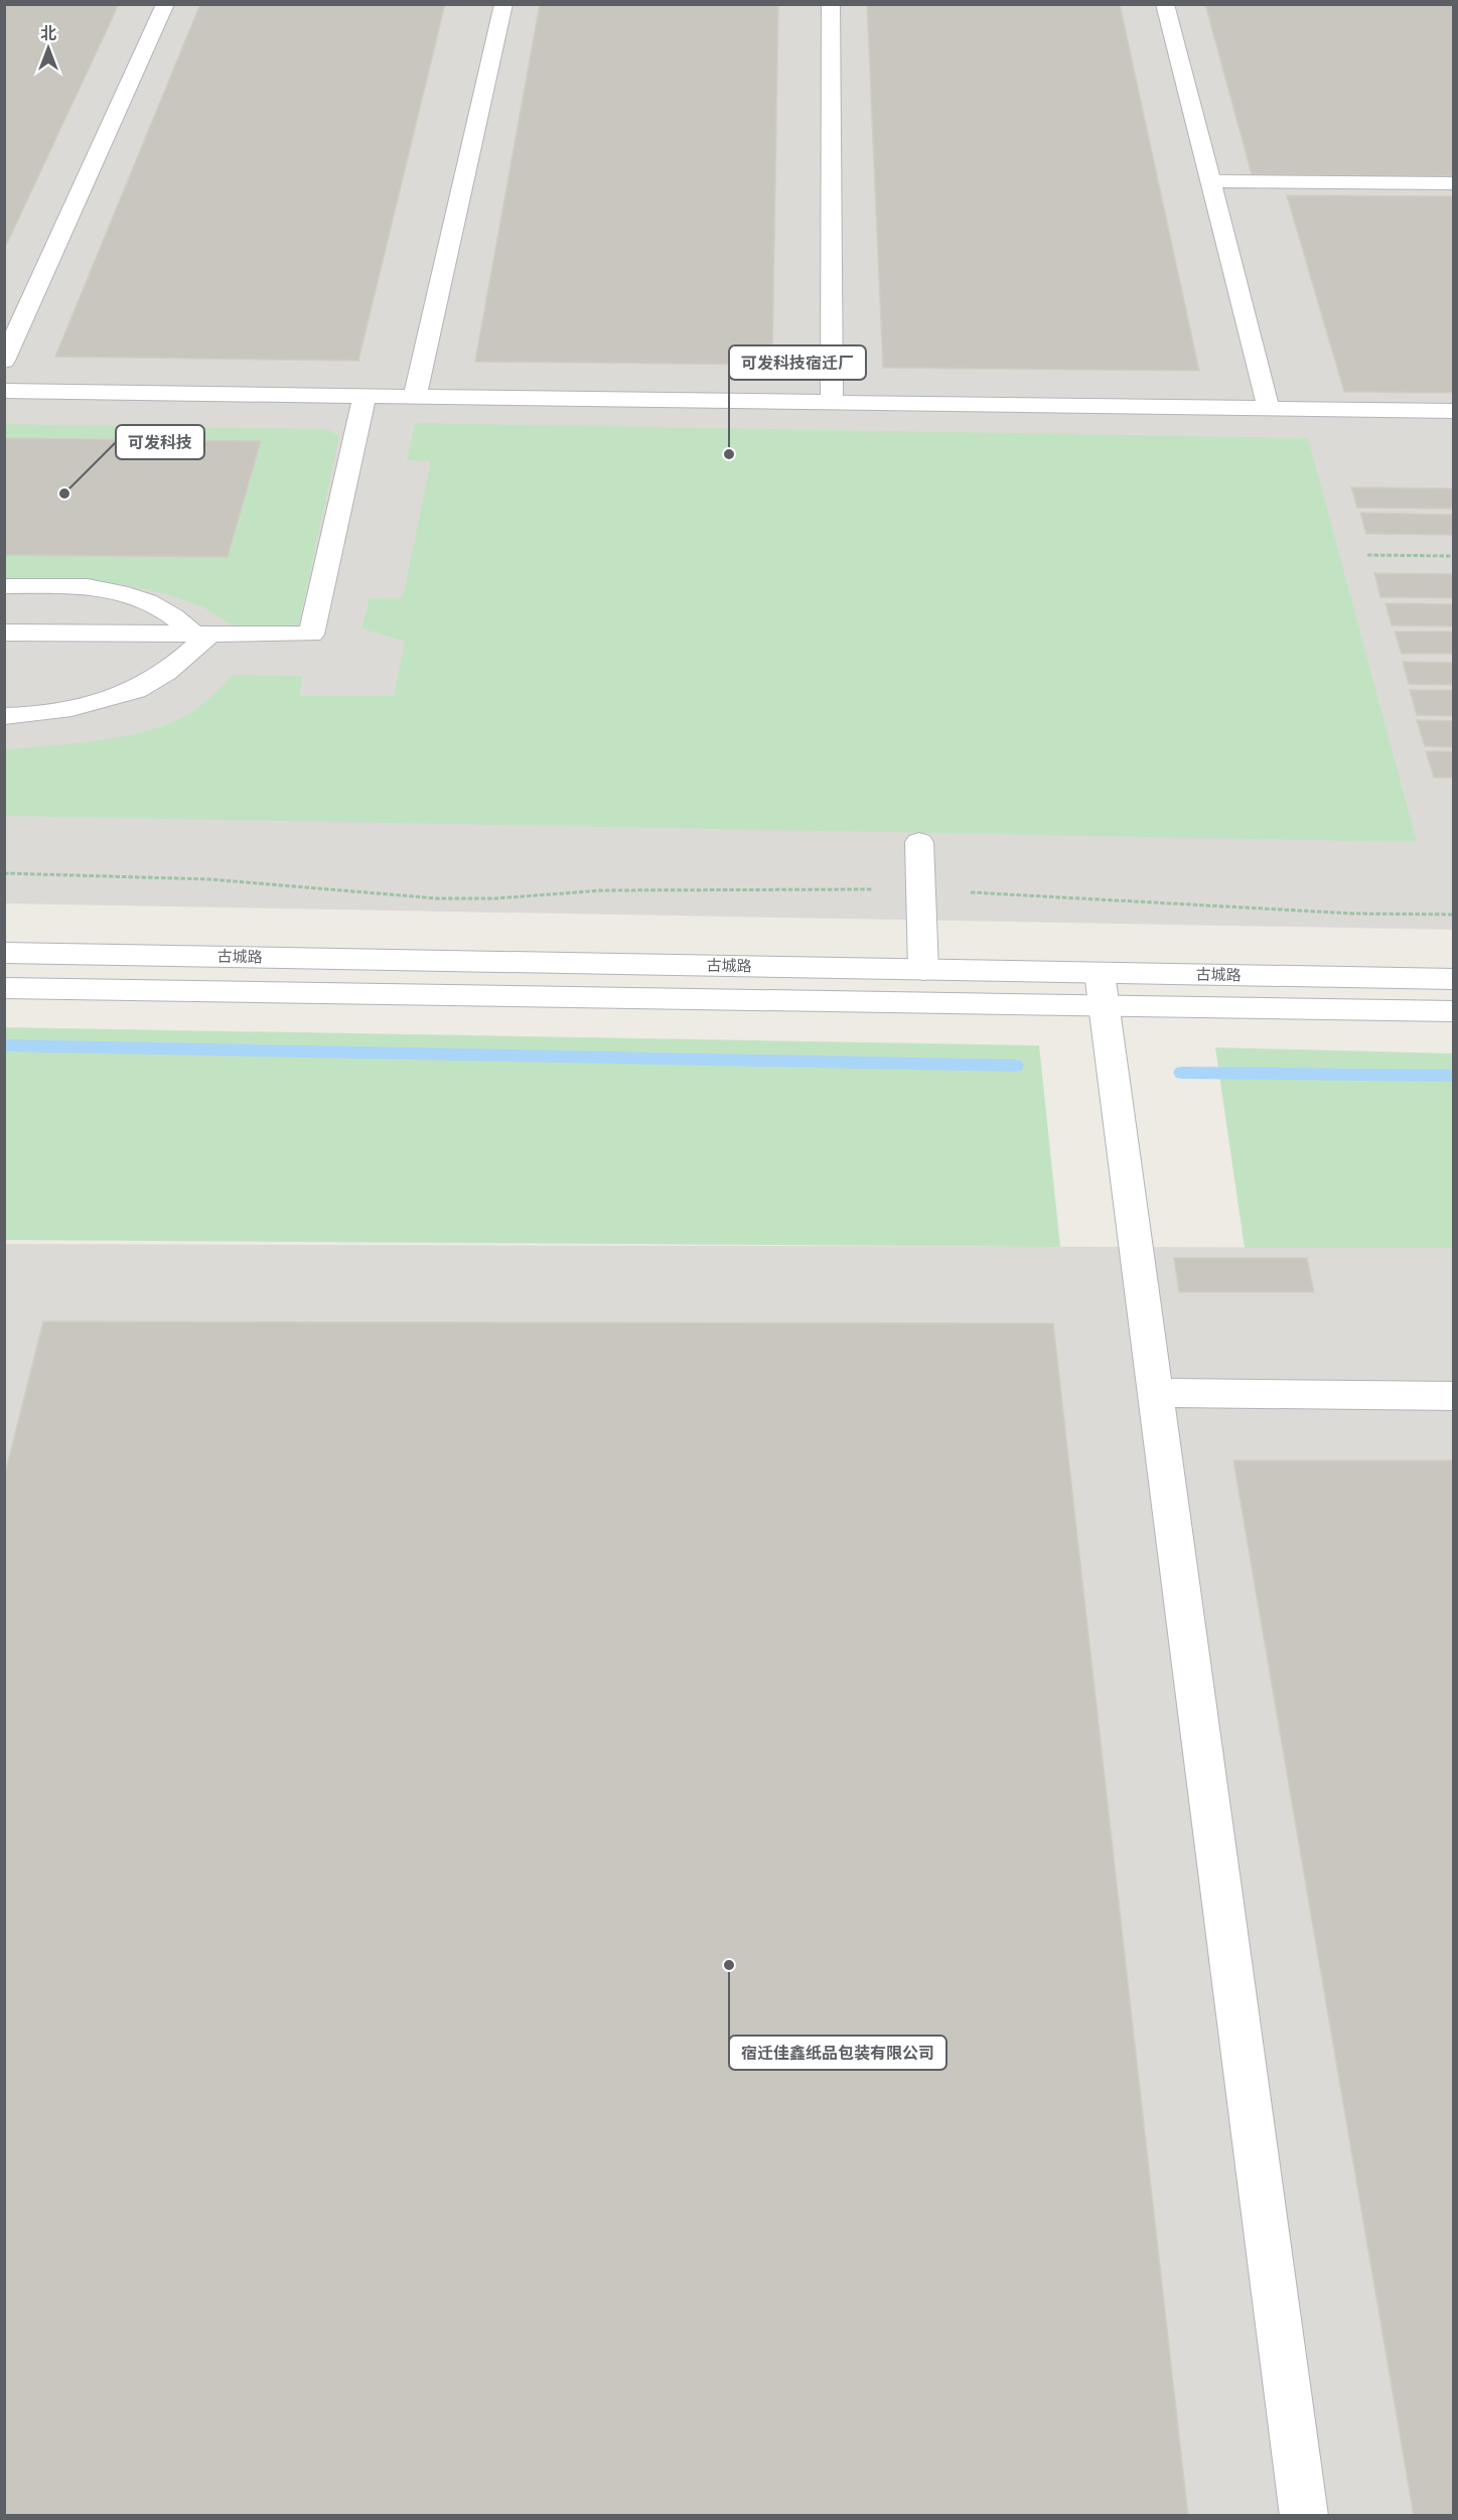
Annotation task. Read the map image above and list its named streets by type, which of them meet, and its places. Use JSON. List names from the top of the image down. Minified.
{"streets":{"main road":["古城路"]},"places":["可发科技宿迁厂","可发科技","宿迁佳鑫纸品包装有限公司"],"north":"top"}
